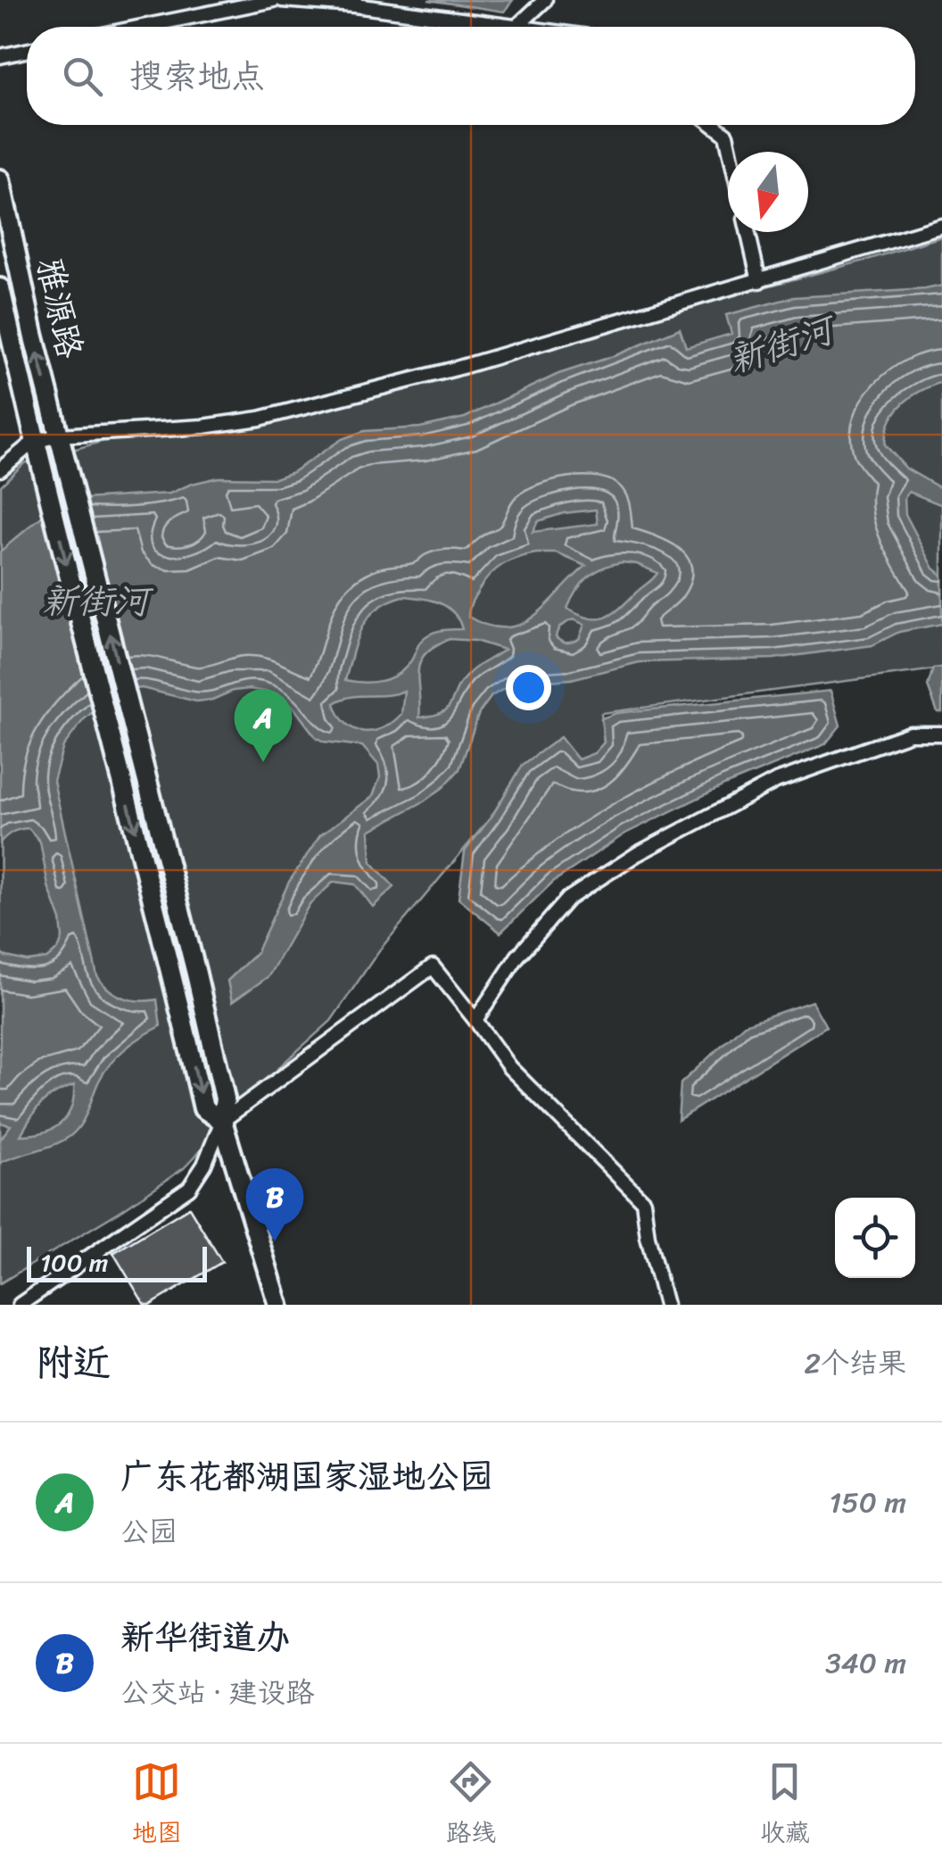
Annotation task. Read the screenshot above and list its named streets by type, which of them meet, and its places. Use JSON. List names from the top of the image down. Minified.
{"streets":{"main road":["雅源路"]},"water":["新街河"],"scale_bar":"100 m","north":"bottom","page":{"search":"搜索地点","pins":["A","B"],"scale":"100 m","heading":["附近","2个结果"],"list":[{"mark":"A","name":"广东花都湖国家湿地公园","note":"公园","value":"150 m"},{"mark":"B","name":"新华街道办","note":"公交站 · 建设路","value":"340 m"}],"nav":["地图","路线","收藏"]}}
